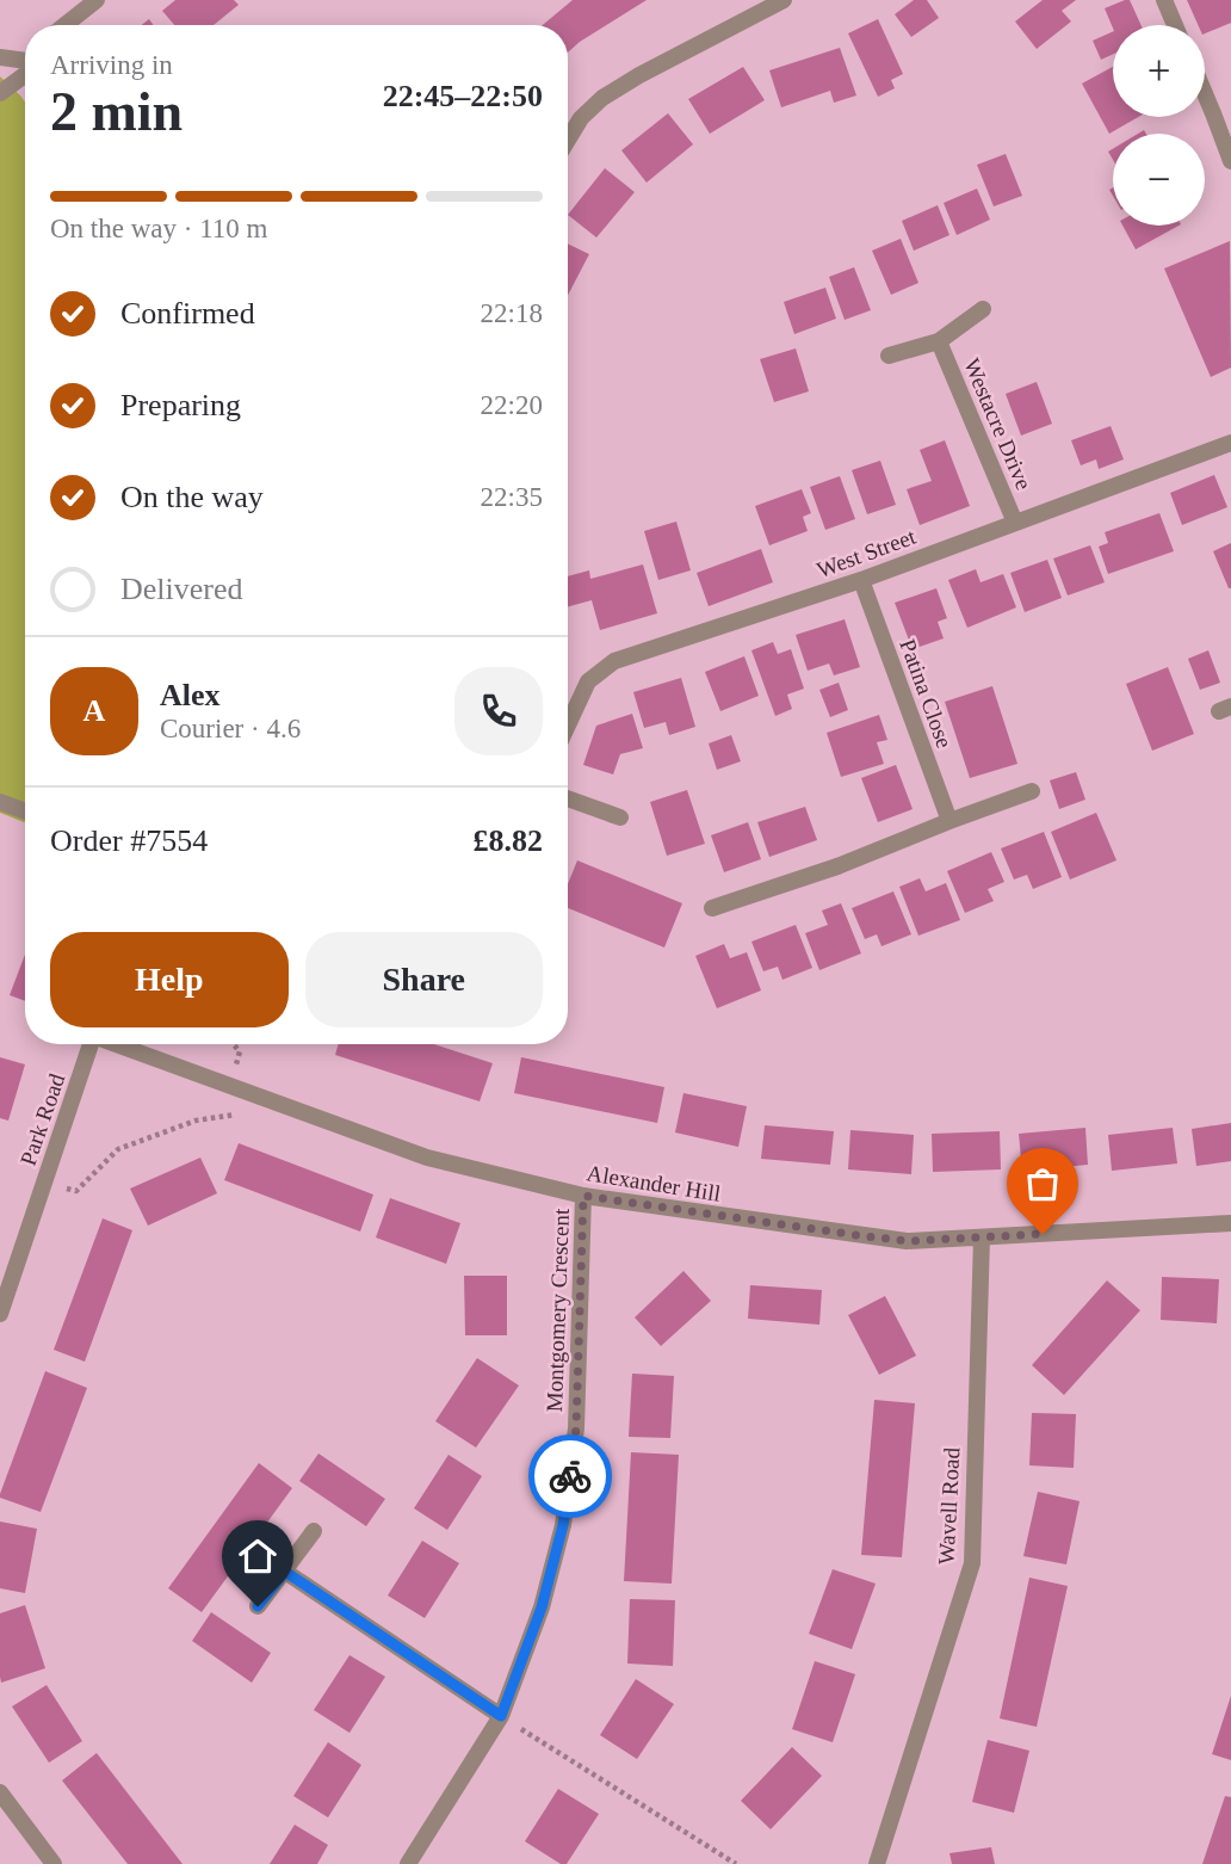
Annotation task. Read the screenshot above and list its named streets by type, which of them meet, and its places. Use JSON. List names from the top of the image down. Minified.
{"streets":{"street":["Westacre Drive","West Street","Patina Close","Park Road","Alexander Hill","Montgomery Crescent","Wavell Road"]},"crossings":[["Westacre Drive","West Street"],["West Street","Patina Close"],["Alexander Hill","Montgomery Crescent"],["Alexander Hill","Wavell Road"]],"page":{"map_buttons":["+","−"],"heading":["2 min","Arriving in","22:45–22:50"],"panel":["Alex","Courier · 4.6","Order #7554","£8.82"],"bar":"On the way · 110 m","list":[["Confirmed","22:18"],["Preparing","22:20"],["On the way","22:35"],"Delivered"],"round":"A","buttons":["Help","Share"]}}
